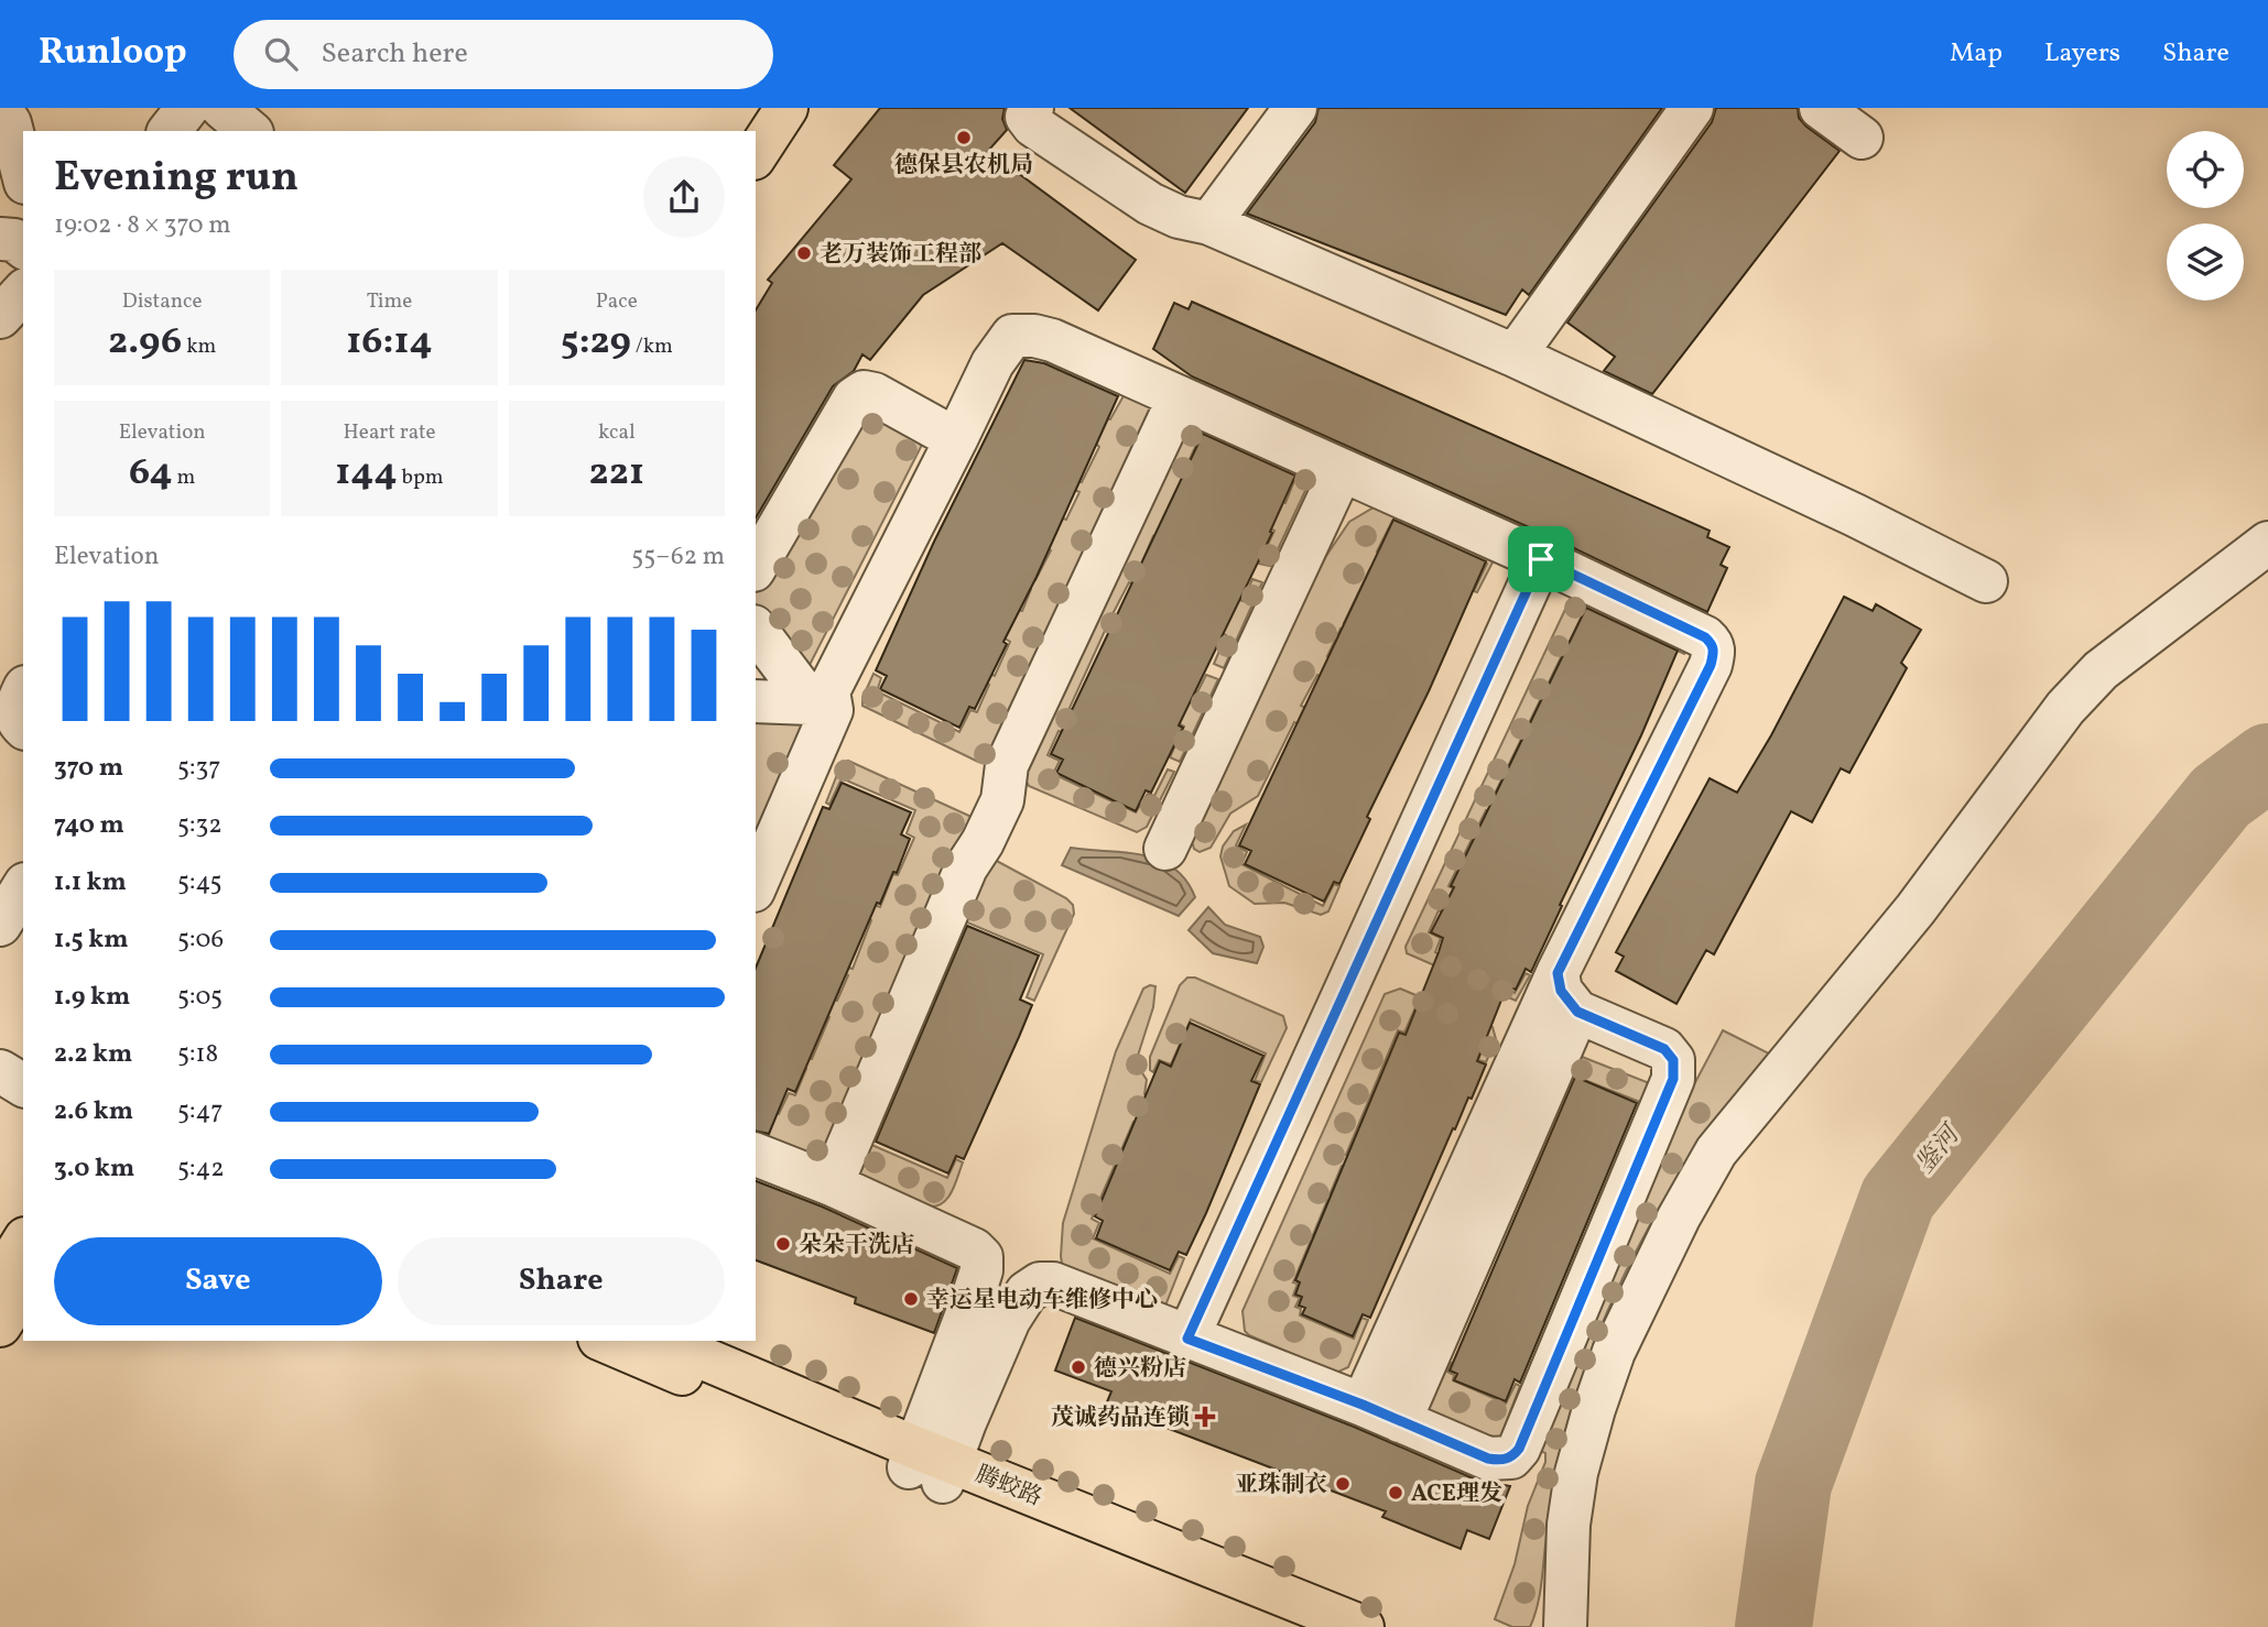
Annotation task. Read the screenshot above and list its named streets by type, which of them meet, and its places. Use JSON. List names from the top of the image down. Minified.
{"streets":{"main road":["腾蛟路"]},"water":["鉴河"],"places":{"other":["德保县农机局","老万装饰工程部","朵朵干洗店","幸运星电动车维修中心","德兴粉店","亚珠制衣","ACE理发"],"health":["茂诚药品连锁"]},"page":{"header":"Runloop","search":"Search here","nav":["Map","Layers","Share"],"heading":["Evening run","19:02 · 8 × 370 m"],"stats":[["Distance","2.96 km"],["Time","16:14"],["Pace","5:29 /km"],["Elevation","64 m"],["Heart rate","144 bpm"],["kcal","221"]],"chart":["Elevation","55–62 m"],"list":[{"name":"370 m","note":"5:37"},{"name":"740 m","note":"5:32"},{"name":"1.1 km","note":"5:45"},{"name":"1.5 km","note":"5:06"},{"name":"1.9 km","note":"5:05"},{"name":"2.2 km","note":"5:18"},{"name":"2.6 km","note":"5:47"},{"name":"3.0 km","note":"5:42"}],"buttons":["Save","Share"]}}
